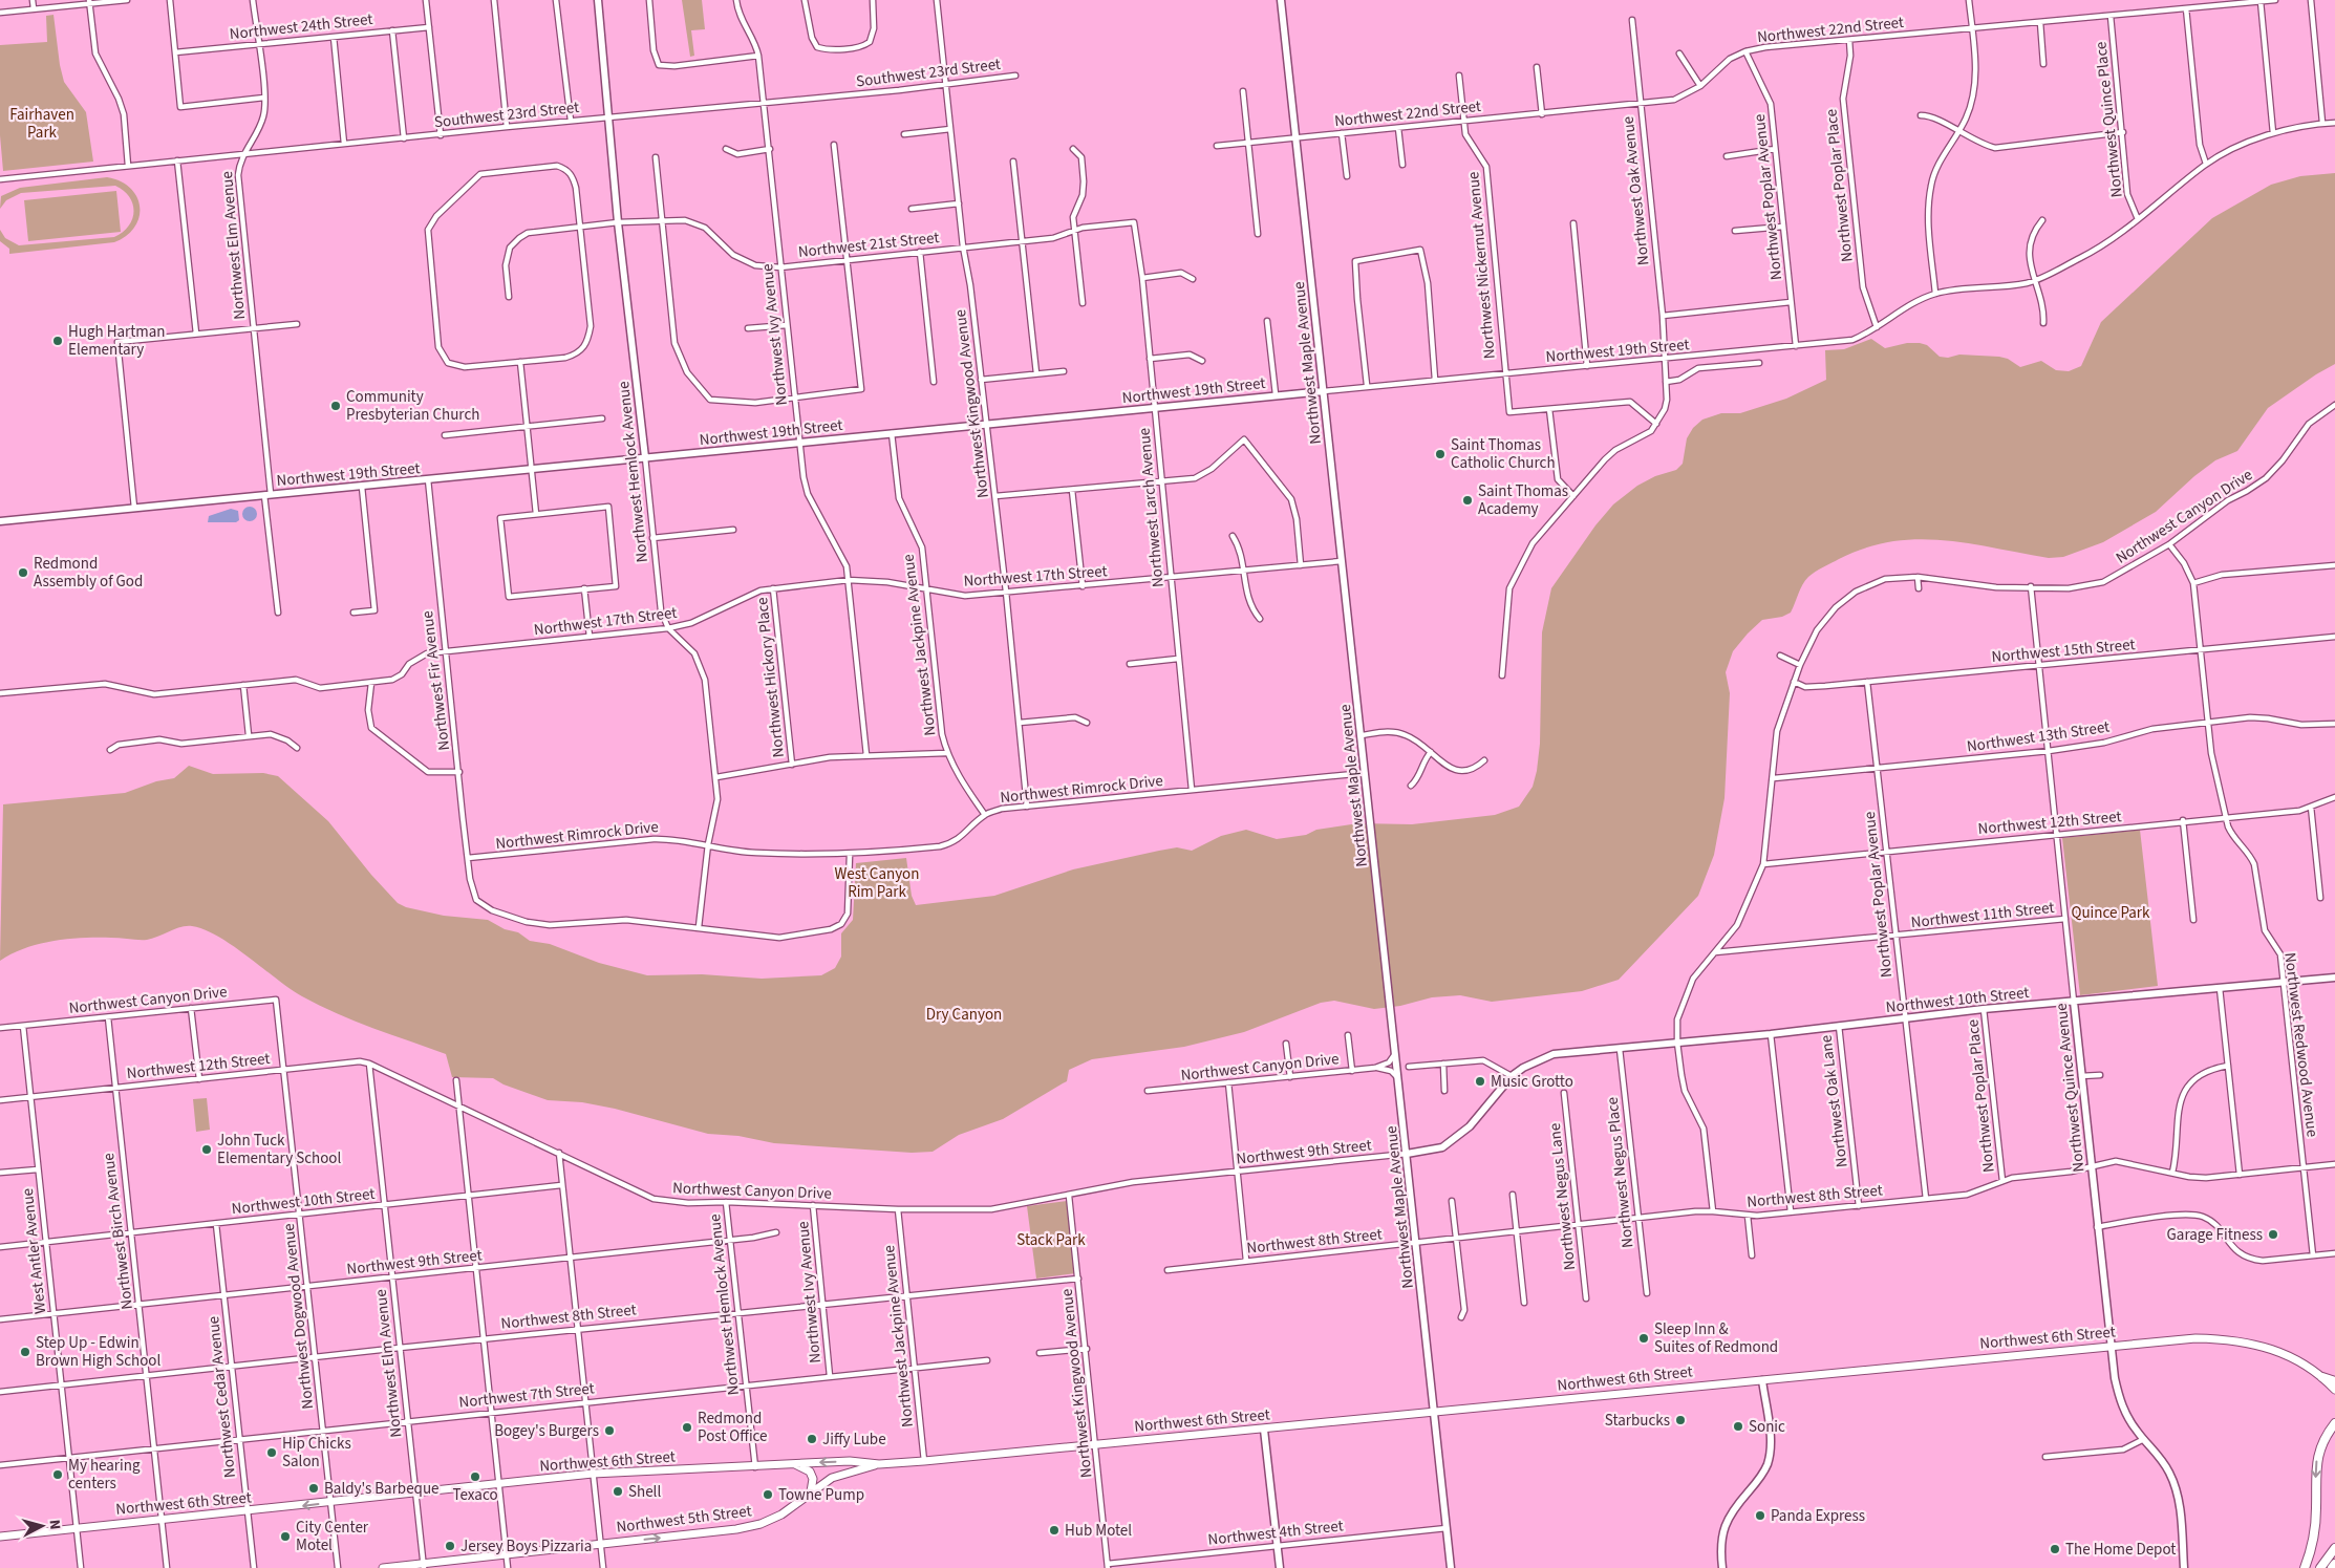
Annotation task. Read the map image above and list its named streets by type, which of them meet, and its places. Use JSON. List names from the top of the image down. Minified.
{"streets":{"main road":["Northwest 6th Street","Northwest 5th Street"],"street":["Northwest 24th Street","Northwest 22nd Street","Southwest 23rd Street","Northwest Quince Place","Northwest Poplar Place","Northwest Oak Avenue","Northwest Poplar Avenue","Northwest 21st Street","Northwest Elm Avenue","Northwest Nickernut Avenue","Northwest Ivy Avenue","Northwest 19th Street","Northwest Maple Avenue","Northwest Kingwood Avenue","Northwest Hemlock Avenue","Northwest Larch Avenue","Northwest Canyon Drive","Northwest 17th Street","Northwest Jackpine Avenue","Northwest 15th Street","Northwest Hickory Place","Northwest Fir Avenue","Northwest 13th Street","Northwest Rimrock Drive","Northwest 12th Street","Northwest 11th Street","Northwest 10th Street","Northwest Redwood Avenue","Northwest Quince Avenue","Northwest Oak Lane","Northwest 9th Street","Northwest Negus Place","Northwest 8th Street","Northwest Negus Lane","Northwest Birch Avenue","West Antler Avenue","Northwest Dogwood Avenue","Northwest 7th Street","Northwest Cedar Avenue","Northwest 4th Street"]},"crossings":[["Northwest 24th Street","Northwest Elm Avenue"],["Northwest 22nd Street","Northwest Quince Place"],["Northwest 22nd Street","Northwest Poplar Place"],["Northwest 22nd Street","Northwest Oak Avenue"],["Northwest 22nd Street","Northwest Poplar Avenue"],["Northwest 22nd Street","Northwest Nickernut Avenue"],["Northwest 22nd Street","Northwest Maple Avenue"],["Southwest 23rd Street","Northwest Elm Avenue"],["Southwest 23rd Street","Northwest Ivy Avenue"],["Southwest 23rd Street","Northwest Kingwood Avenue"],["Southwest 23rd Street","Northwest Hemlock Avenue"],["Northwest Quince Place","Northwest 19th Street"],["Northwest Poplar Place","Northwest 19th Street"],["Northwest Poplar Place","Northwest 10th Street"],["Northwest Poplar Place","Northwest 8th Street"],["Northwest Oak Avenue","Northwest 19th Street"],["Northwest Poplar Avenue","Northwest 19th Street"],["Northwest Poplar Avenue","Northwest 15th Street"],["Northwest Poplar Avenue","Northwest 13th Street"],["Northwest Poplar Avenue","Northwest 12th Street"],["Northwest Poplar Avenue","Northwest 11th Street"],["Northwest Poplar Avenue","Northwest 10th Street"],["Northwest Poplar Avenue","Northwest 8th Street"],["Northwest 21st Street","Northwest Ivy Avenue"],["Northwest 21st Street","Northwest Kingwood Avenue"],["Northwest 21st Street","Northwest Hemlock Avenue"],["Northwest 21st Street","Northwest Larch Avenue"],["Northwest Elm Avenue","Northwest 19th Street"],["Northwest Elm Avenue","Northwest Canyon Drive"],["Northwest Elm Avenue","Northwest 12th Street"],["Northwest Elm Avenue","Northwest 10th Street"],["Northwest Elm Avenue","Northwest 9th Street"],["Northwest Elm Avenue","Northwest 8th Street"],["Northwest Elm Avenue","Northwest 6th Street"],["Northwest Elm Avenue","Northwest 7th Street"],["Northwest Elm Avenue","Northwest 5th Street"],["Northwest Nickernut Avenue","Northwest 19th Street"],["Northwest Ivy Avenue","Northwest 19th Street"],["Northwest Ivy Avenue","Northwest Canyon Drive"],["Northwest Ivy Avenue","Northwest 17th Street"],["Northwest Ivy Avenue","Northwest 8th Street"],["Northwest Ivy Avenue","Northwest 7th Street"],["Northwest 19th Street","Northwest Maple Avenue"],["Northwest 19th Street","Northwest Kingwood Avenue"],["Northwest 19th Street","Northwest Hemlock Avenue"],["Northwest 19th Street","Northwest Larch Avenue"],["Northwest 19th Street","Northwest Jackpine Avenue"],["Northwest 19th Street","Northwest Fir Avenue"],["Northwest Maple Avenue","Northwest Canyon Drive"],["Northwest Maple Avenue","Northwest 17th Street"],["Northwest Maple Avenue","Northwest Rimrock Drive"],["Northwest Maple Avenue","Northwest 9th Street"],["Northwest Maple Avenue","Northwest 8th Street"],["Northwest Maple Avenue","Northwest 6th Street"],["Northwest Maple Avenue","Northwest 4th Street"],["Northwest Kingwood Avenue","Northwest Canyon Drive"],["Northwest Kingwood Avenue","Northwest 17th Street"],["Northwest Kingwood Avenue","Northwest Rimrock Drive"],["Northwest Kingwood Avenue","Northwest 9th Street"],["Northwest Kingwood Avenue","Northwest 8th Street"],["Northwest Kingwood Avenue","Northwest 6th Street"],["Northwest Kingwood Avenue","Northwest 4th Street"],["Northwest Hemlock Avenue","Northwest Canyon Drive"],["Northwest Hemlock Avenue","Northwest 17th Street"],["Northwest Hemlock Avenue","Northwest Fir Avenue"],["Northwest Hemlock Avenue","Northwest Rimrock Drive"],["Northwest Hemlock Avenue","Northwest 9th Street"],["Northwest Hemlock Avenue","Northwest 8th Street"],["Northwest Hemlock Avenue","Northwest 6th Street"],["Northwest Hemlock Avenue","Northwest 7th Street"],["Northwest Larch Avenue","Northwest 17th Street"],["Northwest Larch Avenue","Northwest Rimrock Drive"],["Northwest Canyon Drive","Northwest Jackpine Avenue"],["Northwest Canyon Drive","Northwest 15th Street"],["Northwest Canyon Drive","Northwest 13th Street"],["Northwest Canyon Drive","Northwest 12th Street"],["Northwest Canyon Drive","Northwest 11th Street"],["Northwest Canyon Drive","Northwest 10th Street"],["Northwest Canyon Drive","Northwest Redwood Avenue"],["Northwest Canyon Drive","Northwest Quince Avenue"],["Northwest Canyon Drive","Northwest 9th Street"],["Northwest Canyon Drive","Northwest Birch Avenue"],["Northwest Canyon Drive","West Antler Avenue"],["Northwest Canyon Drive","Northwest Dogwood Avenue"],["Northwest 17th Street","Northwest Jackpine Avenue"],["Northwest 17th Street","Northwest Hickory Place"],["Northwest 17th Street","Northwest Fir Avenue"],["Northwest Jackpine Avenue","Northwest Rimrock Drive"],["Northwest Jackpine Avenue","Northwest 8th Street"],["Northwest Jackpine Avenue","Northwest 6th Street"],["Northwest Jackpine Avenue","Northwest 7th Street"],["Northwest 15th Street","Northwest Redwood Avenue"],["Northwest 15th Street","Northwest Quince Avenue"],["Northwest Fir Avenue","Northwest Rimrock Drive"],["Northwest 13th Street","Northwest Redwood Avenue"],["Northwest 13th Street","Northwest Quince Avenue"],["Northwest 12th Street","Northwest Redwood Avenue"],["Northwest 12th Street","Northwest Quince Avenue"],["Northwest 12th Street","Northwest Birch Avenue"],["Northwest 12th Street","West Antler Avenue"],["Northwest 12th Street","Northwest Dogwood Avenue"],["Northwest 11th Street","Northwest Quince Avenue"],["Northwest 10th Street","Northwest Redwood Avenue"],["Northwest 10th Street","Northwest Quince Avenue"],["Northwest 10th Street","Northwest Oak Lane"],["Northwest 10th Street","Northwest Birch Avenue"],["Northwest 10th Street","West Antler Avenue"],["Northwest 10th Street","Northwest Dogwood Avenue"],["Northwest 10th Street","Northwest Cedar Avenue"],["Northwest Redwood Avenue","Northwest 8th Street"],["Northwest Quince Avenue","Northwest 8th Street"],["Northwest Quince Avenue","Northwest 6th Street"],["Northwest Oak Lane","Northwest 8th Street"],["Northwest 9th Street","Northwest Birch Avenue"],["Northwest 9th Street","West Antler Avenue"],["Northwest 9th Street","Northwest Dogwood Avenue"],["Northwest 9th Street","Northwest Cedar Avenue"],["Northwest Negus Place","Northwest 8th Street"],["Northwest 8th Street","Northwest Negus Lane"],["Northwest 8th Street","Northwest Birch Avenue"],["Northwest 8th Street","West Antler Avenue"],["Northwest 8th Street","Northwest Dogwood Avenue"],["Northwest 8th Street","Northwest Cedar Avenue"],["Northwest Birch Avenue","Northwest 6th Street"],["Northwest Birch Avenue","Northwest 7th Street"],["West Antler Avenue","Northwest 6th Street"],["West Antler Avenue","Northwest 7th Street"],["Northwest Dogwood Avenue","Northwest 6th Street"],["Northwest Dogwood Avenue","Northwest 7th Street"],["Northwest 6th Street","Northwest Cedar Avenue"],["Northwest 6th Street","Northwest 5th Street"],["Northwest 7th Street","Northwest Cedar Avenue"]],"one_way":["Northwest 5th Street"],"parks":["Fairhaven Park","West Canyon Rim Park","Quince Park","Dry Canyon","Stack Park"],"places":["Hugh Hartman Elementary","Community Presbyterian Church","Saint Thomas Catholic Church","Saint Thomas Academy","Redmond Assembly of God","Music Grotto","John Tuck Elementary School","Garage Fitness","Sleep Inn & Suites of Redmond","Step Up - Edwin Brown High School","Starbucks","Sonic","Redmond Post Office","Bogey's Burgers","Jiffy Lube","Hip Chicks Salon","My hearing centers","Texaco","Baldy's Barbeque","Shell","Towne Pump","Panda Express","Hub Motel","City Center Motel","Jersey Boys Pizzaria","The Home Depot"],"north":"right"}
